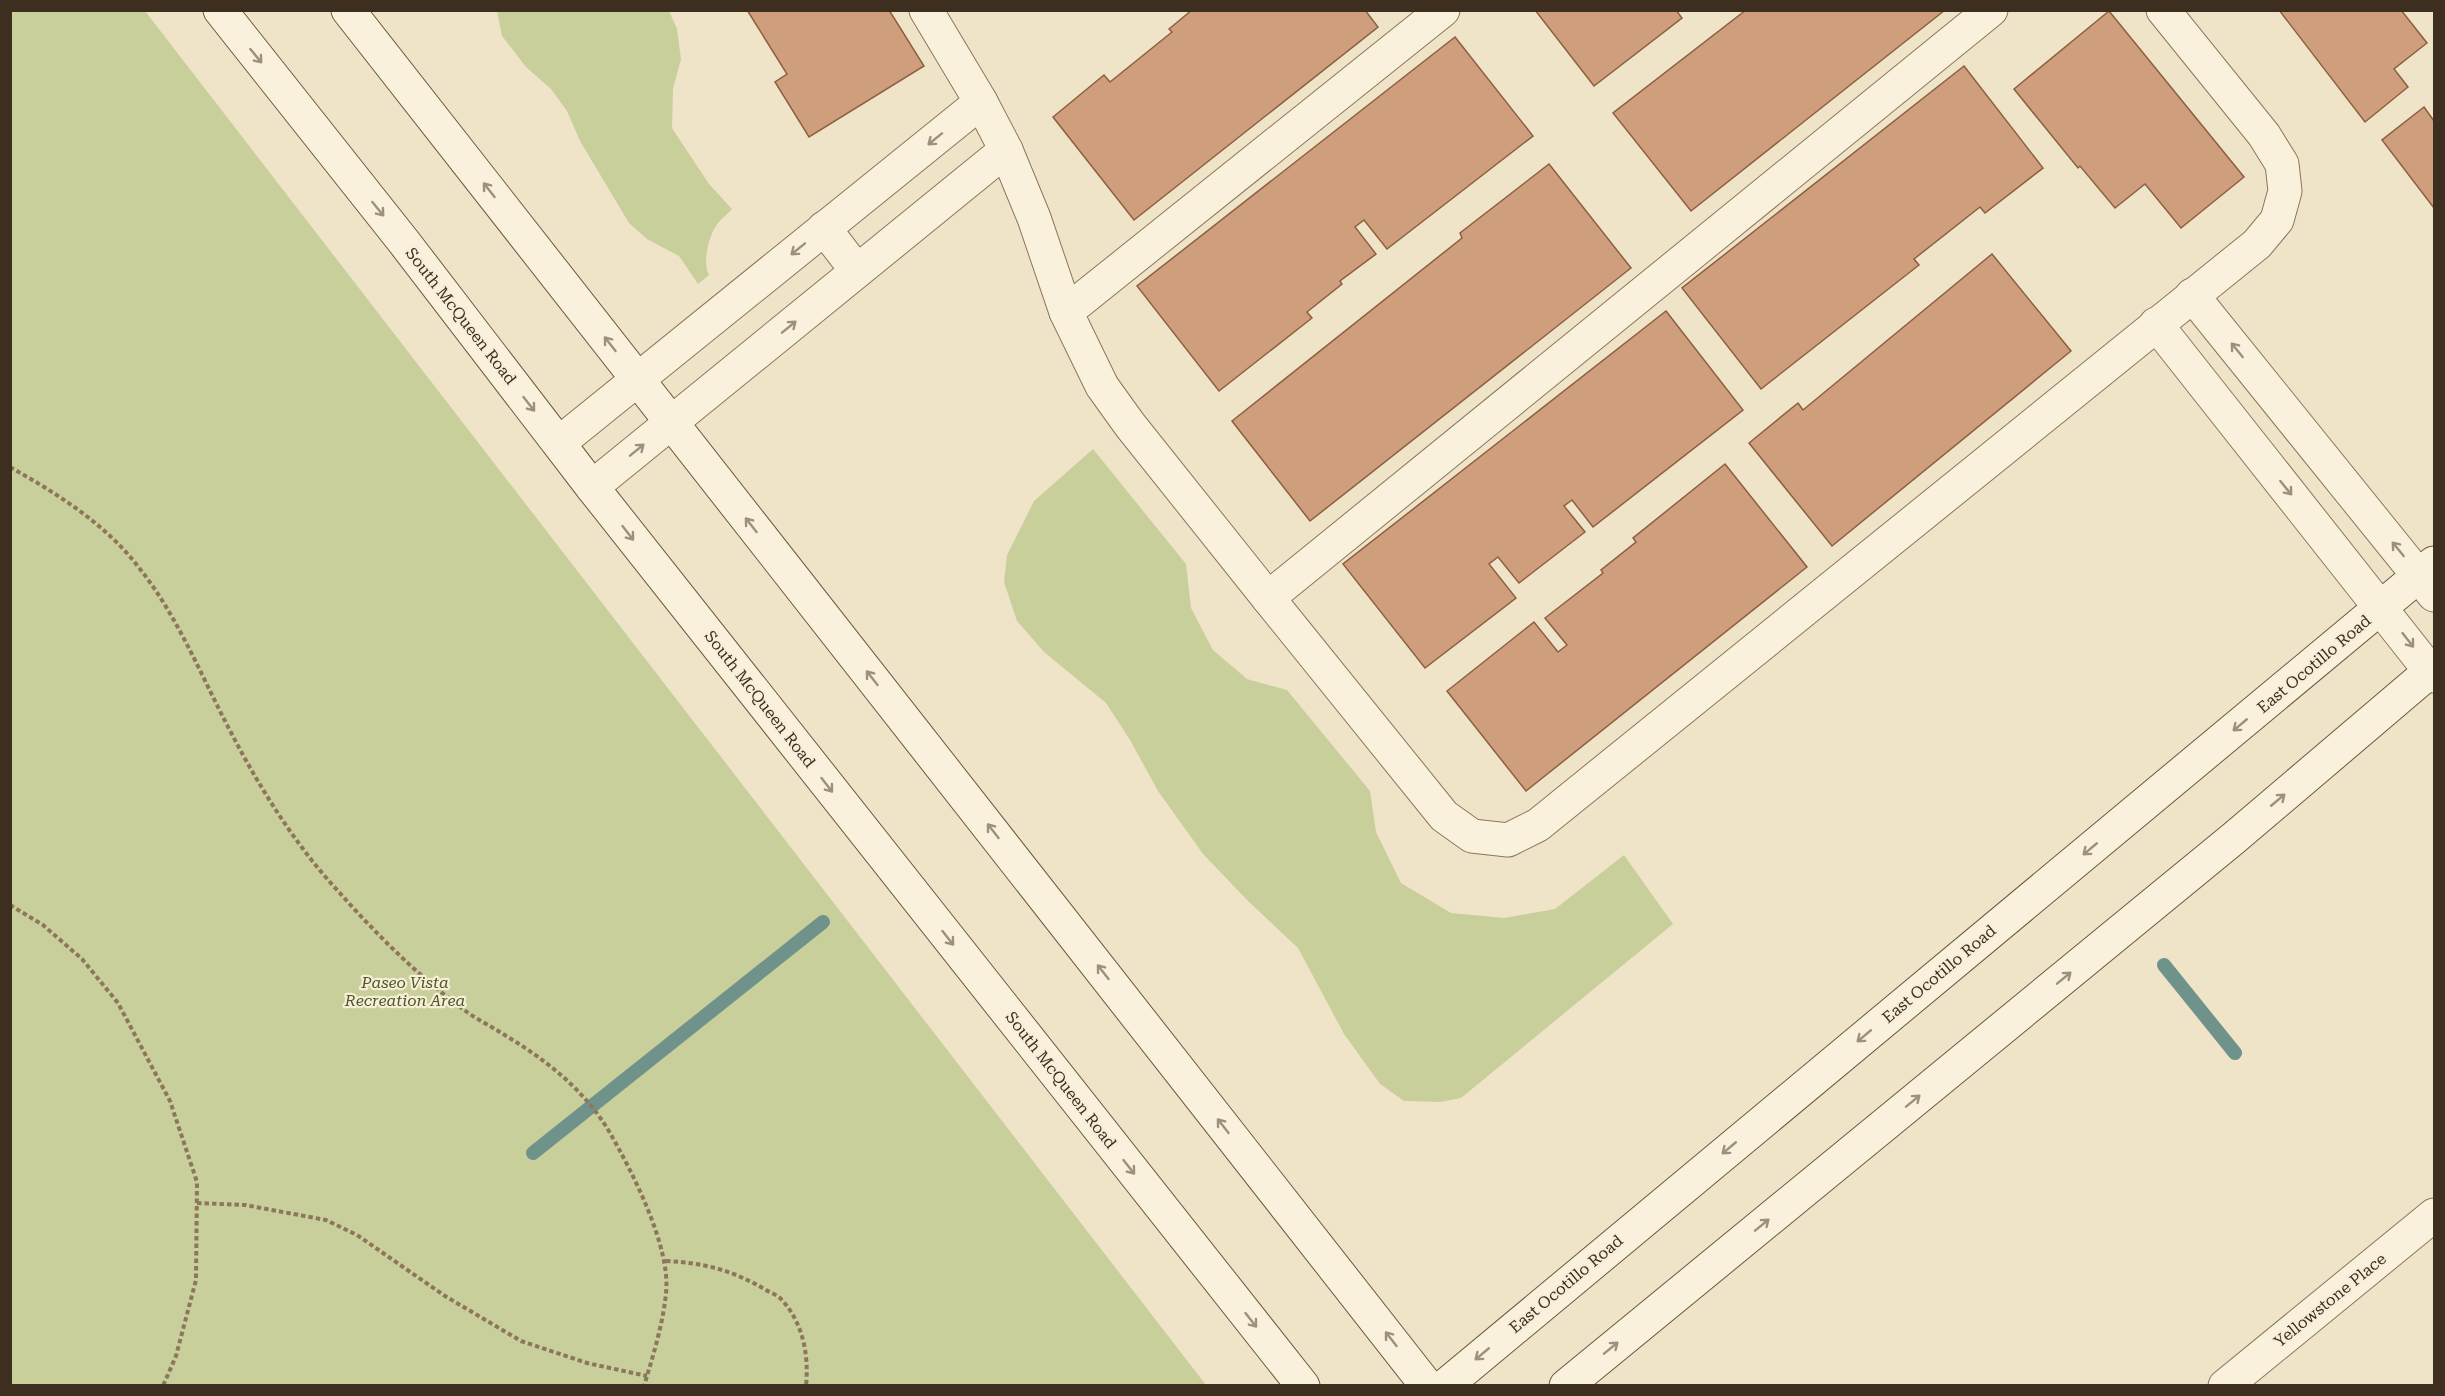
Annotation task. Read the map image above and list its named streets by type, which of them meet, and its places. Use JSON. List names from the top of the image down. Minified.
{"streets":{"street":["South McQueen Road","East Ocotillo Road","Yellowstone Place"]},"parks":["Paseo Vista Recreation Area"]}
